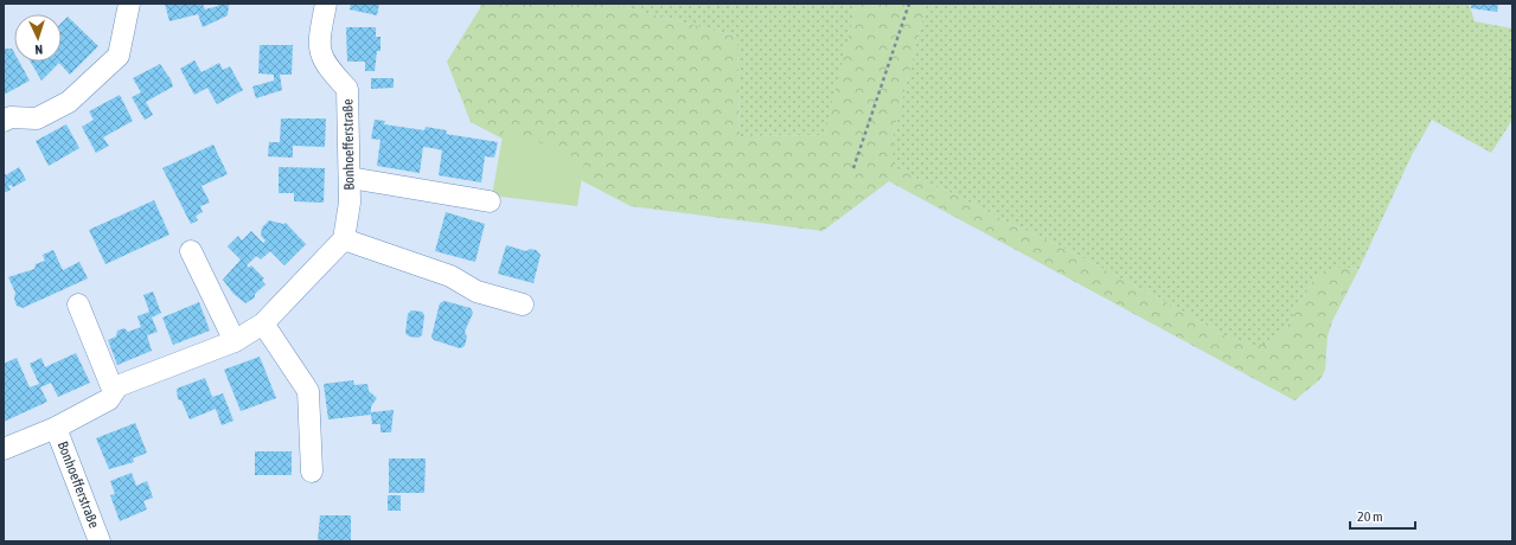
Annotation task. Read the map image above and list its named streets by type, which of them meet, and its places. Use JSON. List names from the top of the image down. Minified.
{"streets":{"street":["Bonhoefferstraße"]},"scale_bar":"20 m","north":"bottom"}
